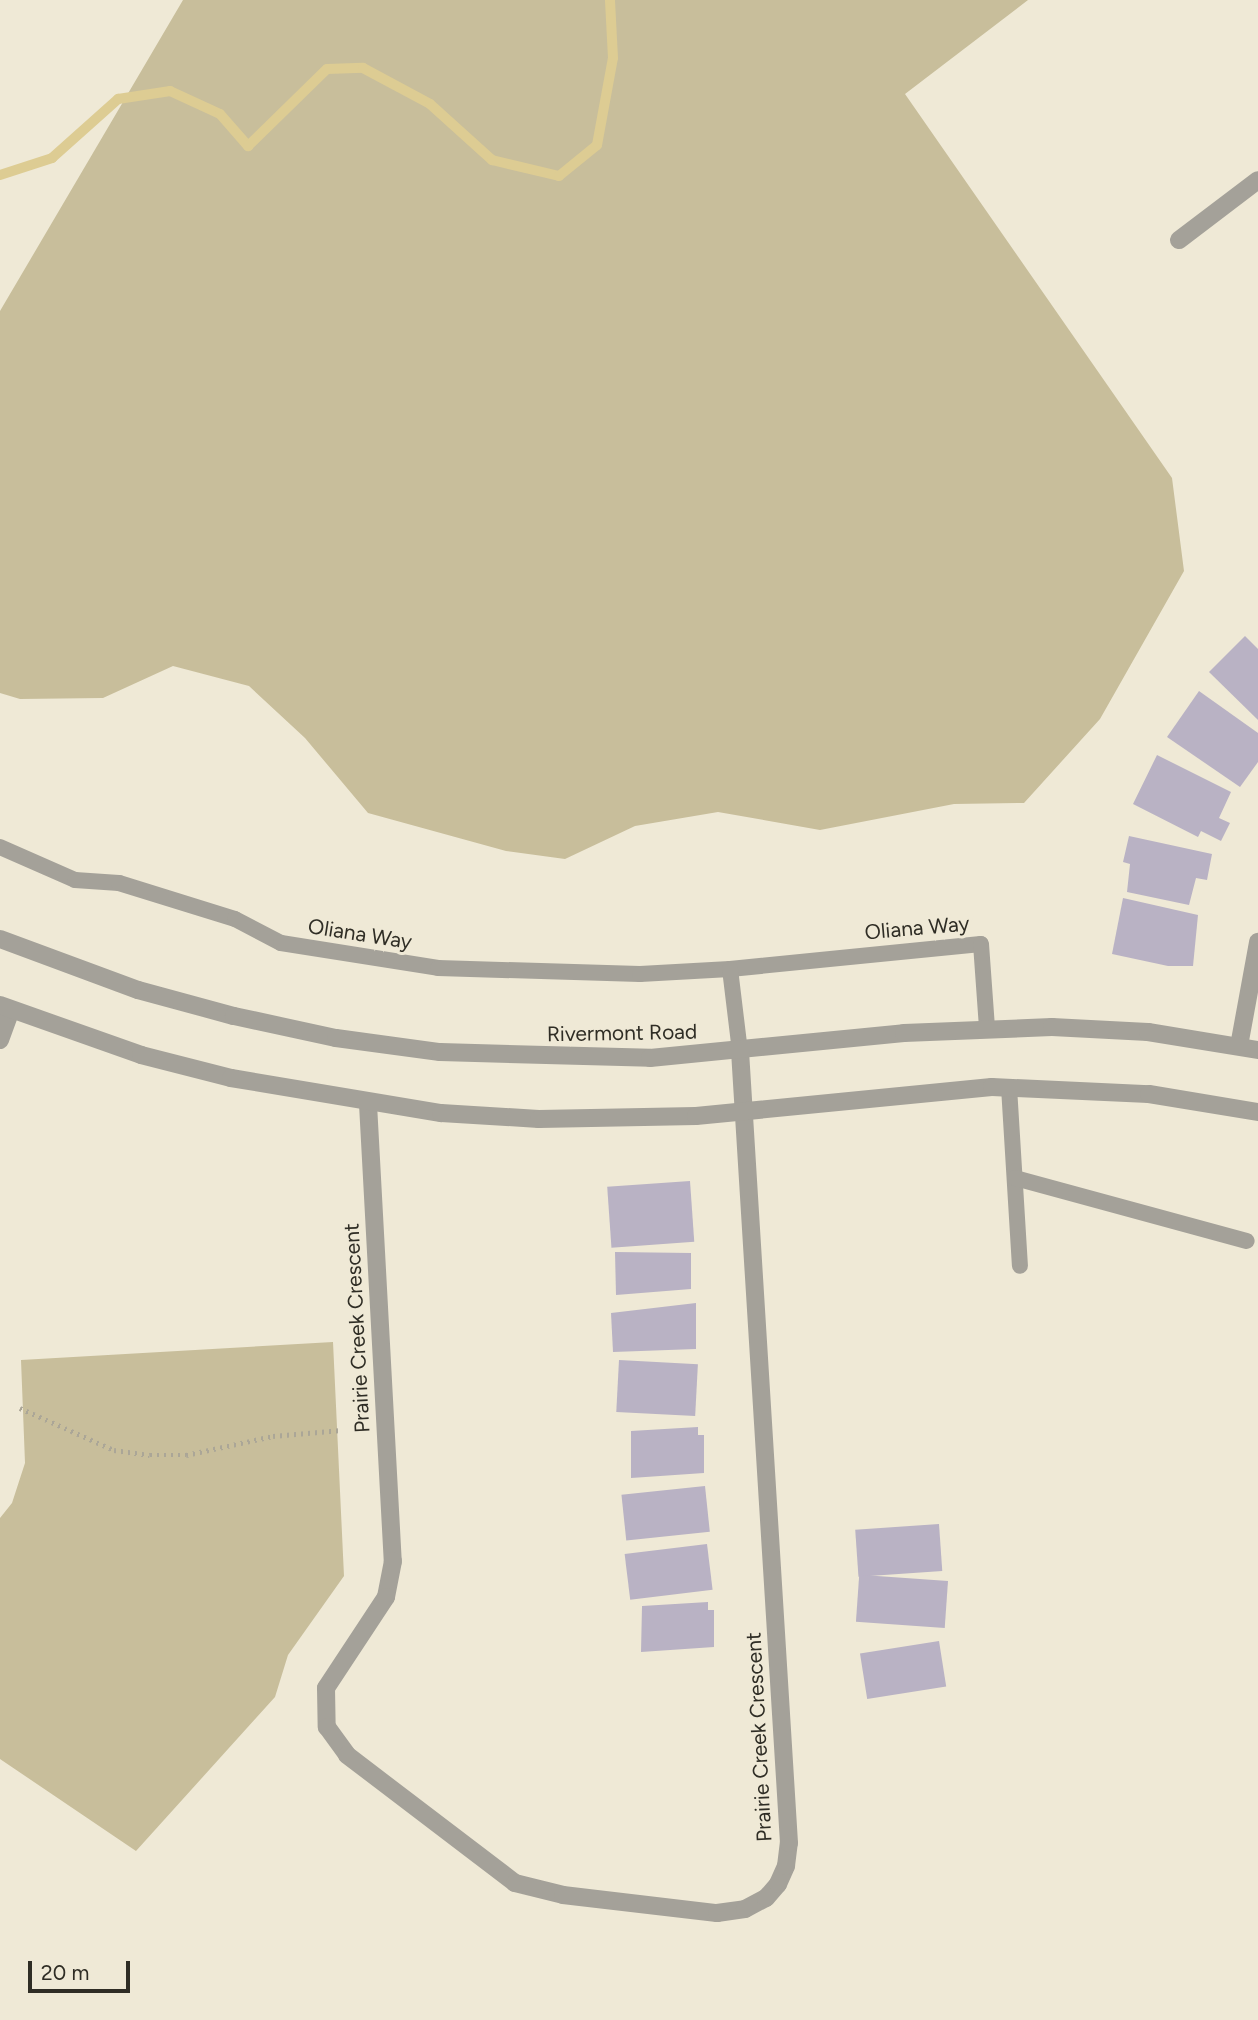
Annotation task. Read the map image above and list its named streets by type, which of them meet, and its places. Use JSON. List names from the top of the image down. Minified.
{"streets":{"street":["Rivermont Road","Prairie Creek Crescent"],"lane":["Oliana Way"]},"crossings":[["Oliana Way","Rivermont Road"],["Rivermont Road","Prairie Creek Crescent"]],"scale_bar":"20 m"}
